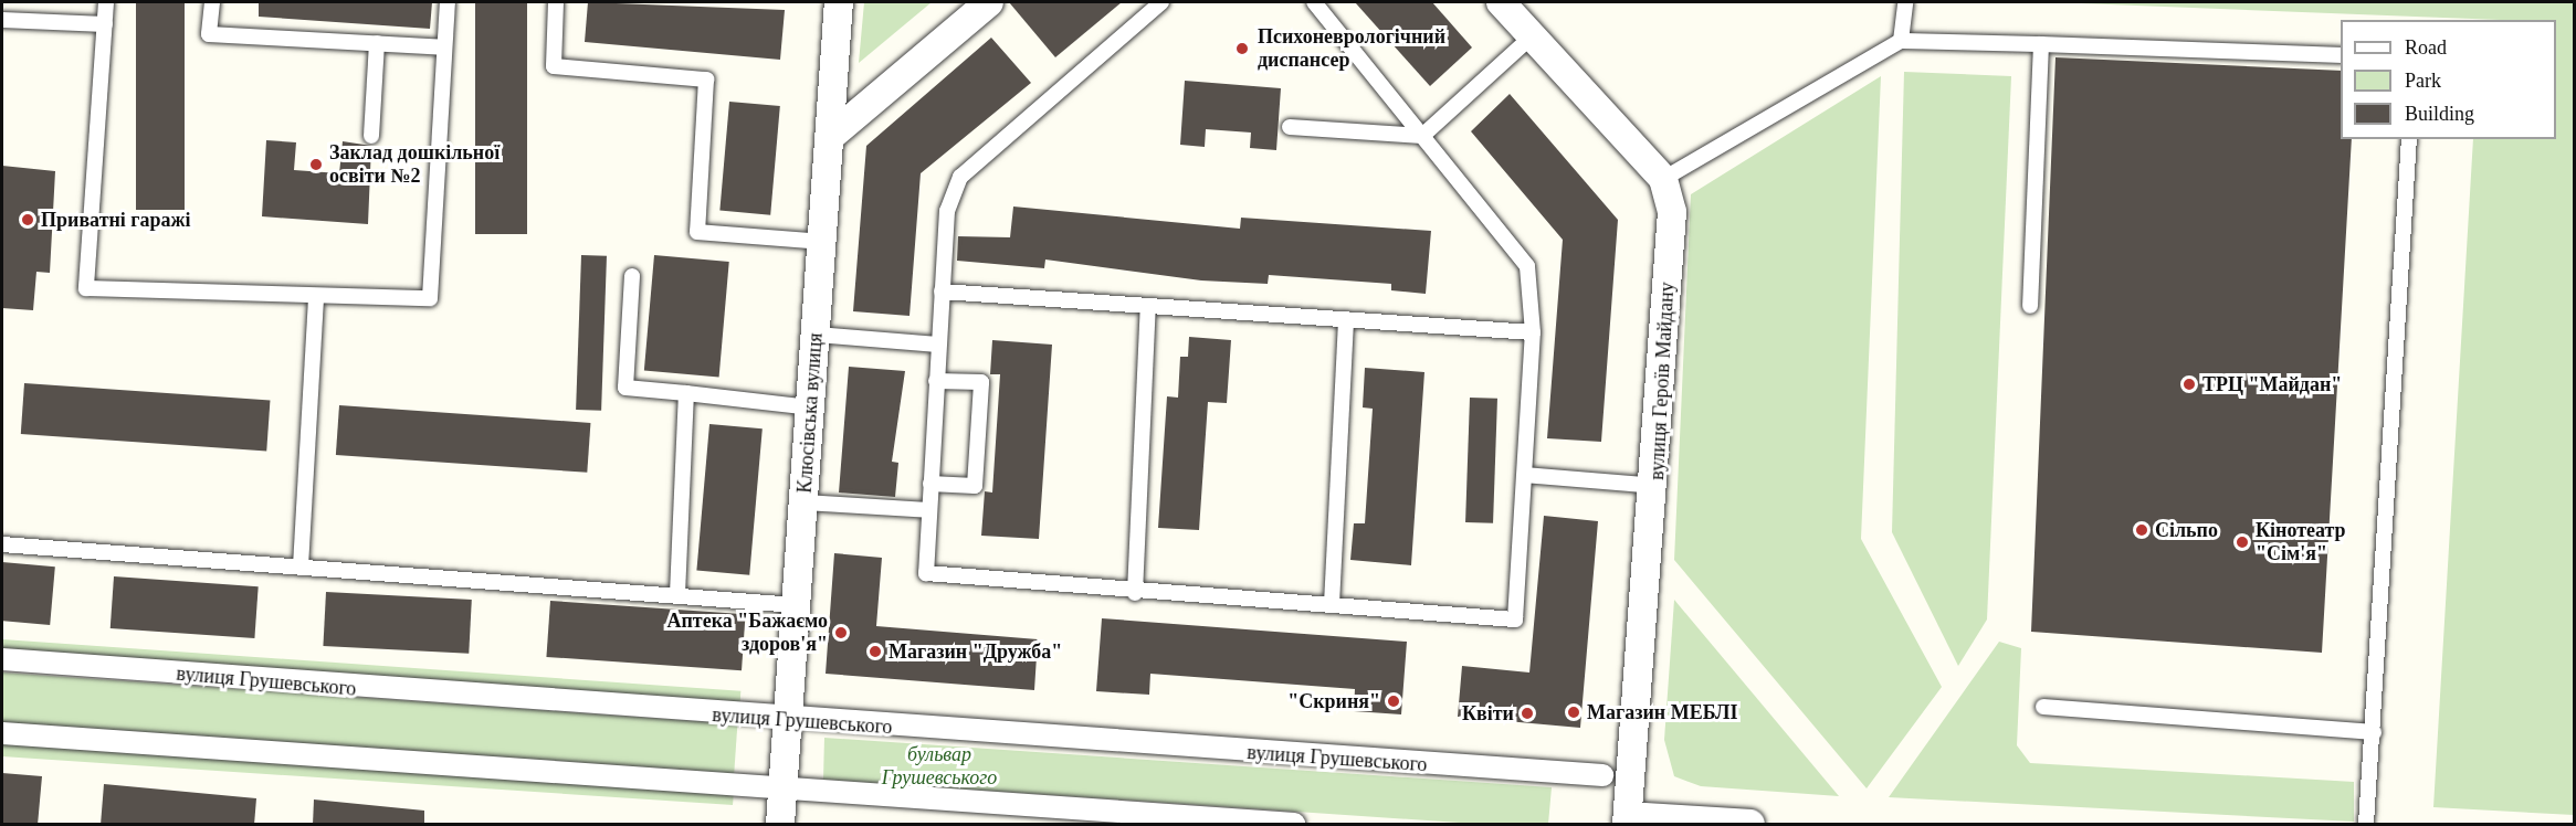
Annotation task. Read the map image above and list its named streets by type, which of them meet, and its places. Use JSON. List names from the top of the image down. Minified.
{"streets":{"street":["вулиця Героїв Майдану","Клюсівська вулиця","вулиця Грушевського"]},"crossings":[["Клюсівська вулиця","вулиця Грушевського"]],"parks":["бульвар Грушевського"],"places":["Психоневрологічний диспансер","Заклад дошкільної освіти №2","Приватні гаражі","ТРЦ \"Майдан\"","Сільпо","Кінотеатр \"Сім'я\"","Аптека \"Бажаємо здоров'я\"","Магазин \"Дружба\"","\"Скриня\"","Магазин МЕБЛІ","Квіти"],"legend":["Road","Park","Building"]}
